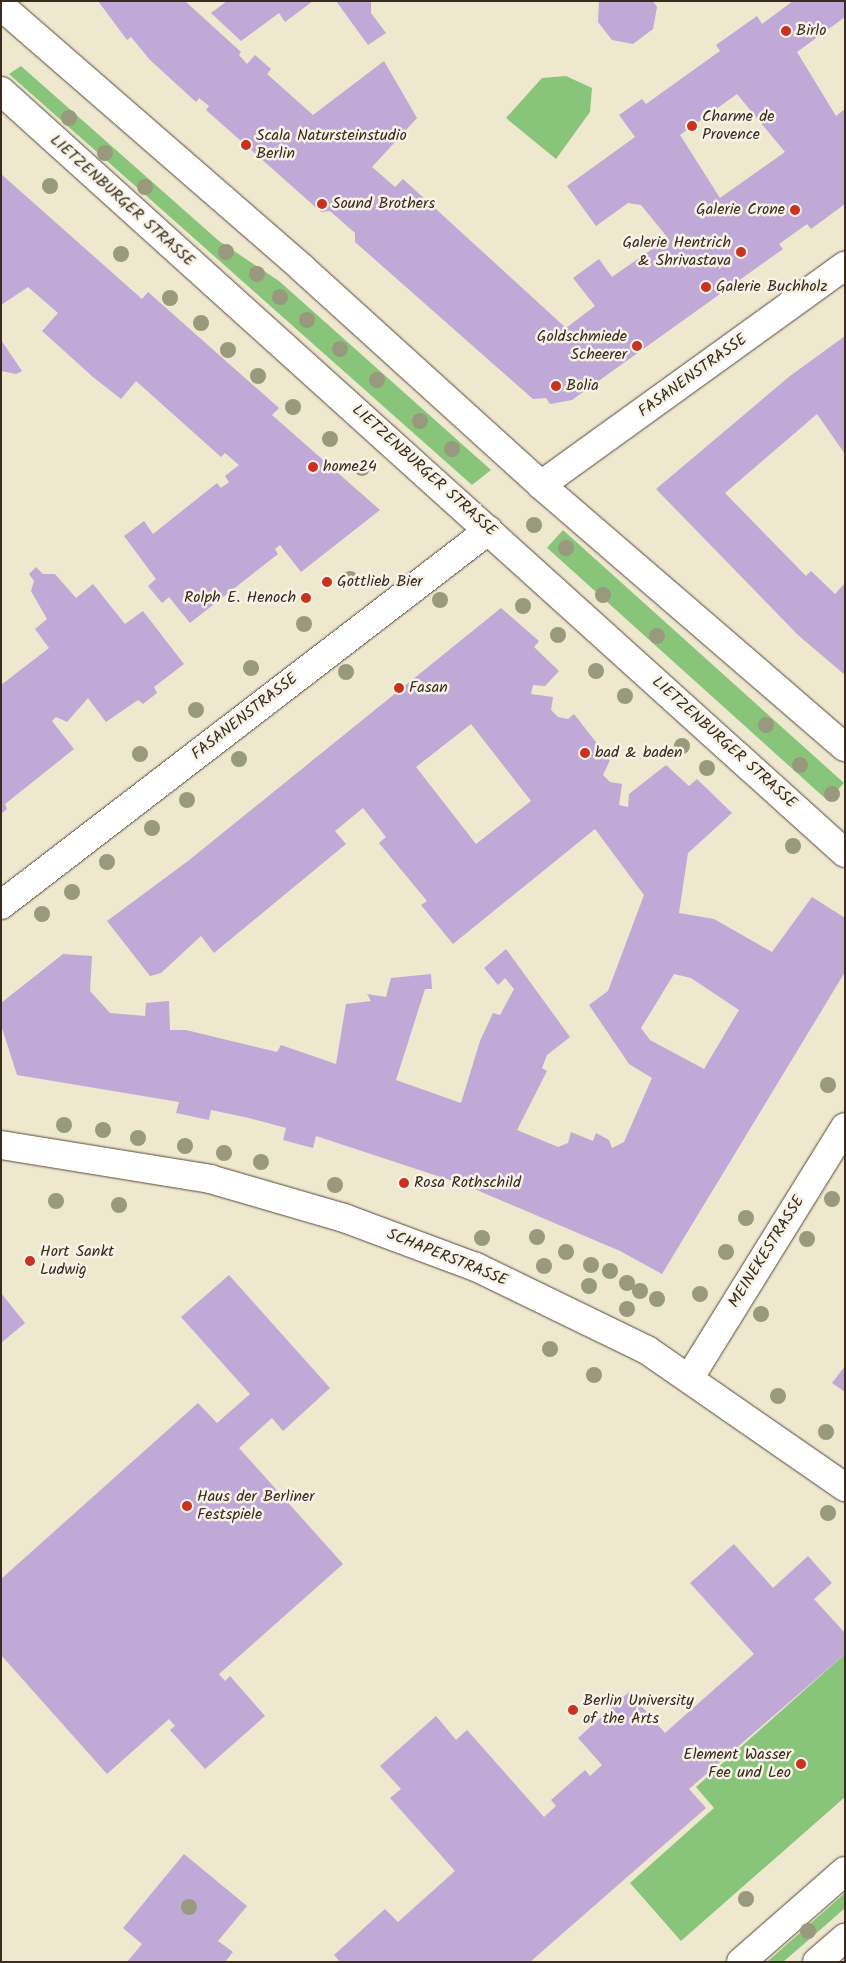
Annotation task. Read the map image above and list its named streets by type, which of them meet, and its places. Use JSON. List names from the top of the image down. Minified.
{"streets":{"main road":["LIETZENBURGER STRASSE","FASANENSTRASSE","MEINEKESTRASSE","SCHAPERSTRASSE"]},"crossings":[["LIETZENBURGER STRASSE","FASANENSTRASSE"],["MEINEKESTRASSE","SCHAPERSTRASSE"]],"places":["Birlo","Charme de Provence","Scala Natursteinstudio Berlin","Sound Brothers","Galerie Crone","Galerie Hentrich & Shrivastava","Galerie Buchholz","Goldschmiede Scheerer","Bolia","home24","Gottlieb Bier","Rolph E. Henoch","Fasan","bad & baden","Rosa Rothschild","Hort Sankt Ludwig","Haus der Berliner Festspiele","Berlin University of the Arts","Element Wasser Fee und Leo"]}
